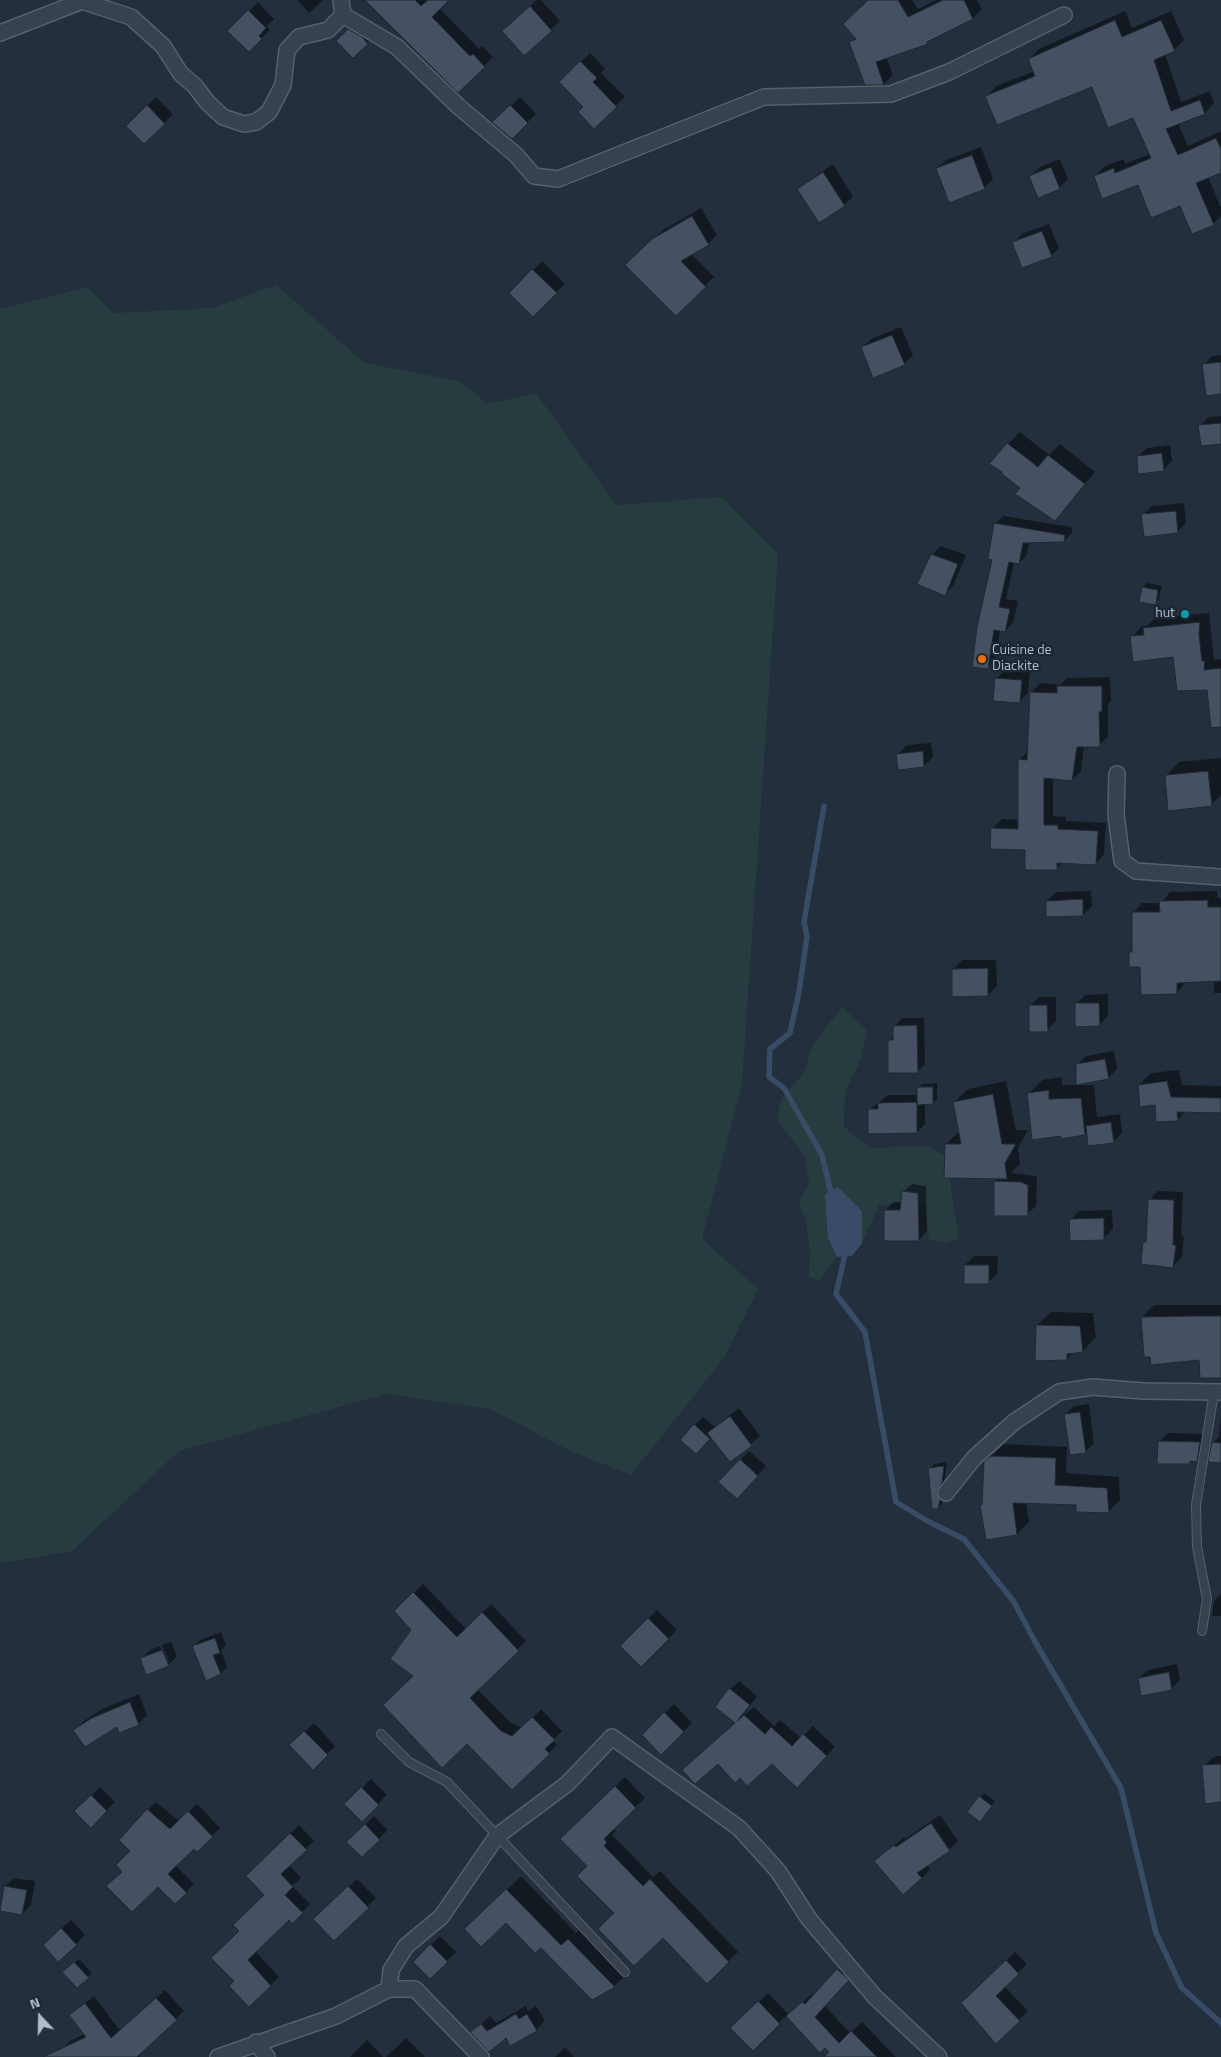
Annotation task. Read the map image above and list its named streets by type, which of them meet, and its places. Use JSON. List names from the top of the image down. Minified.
{"places":["hut","Cuisine de Diackite"],"north":"top"}
